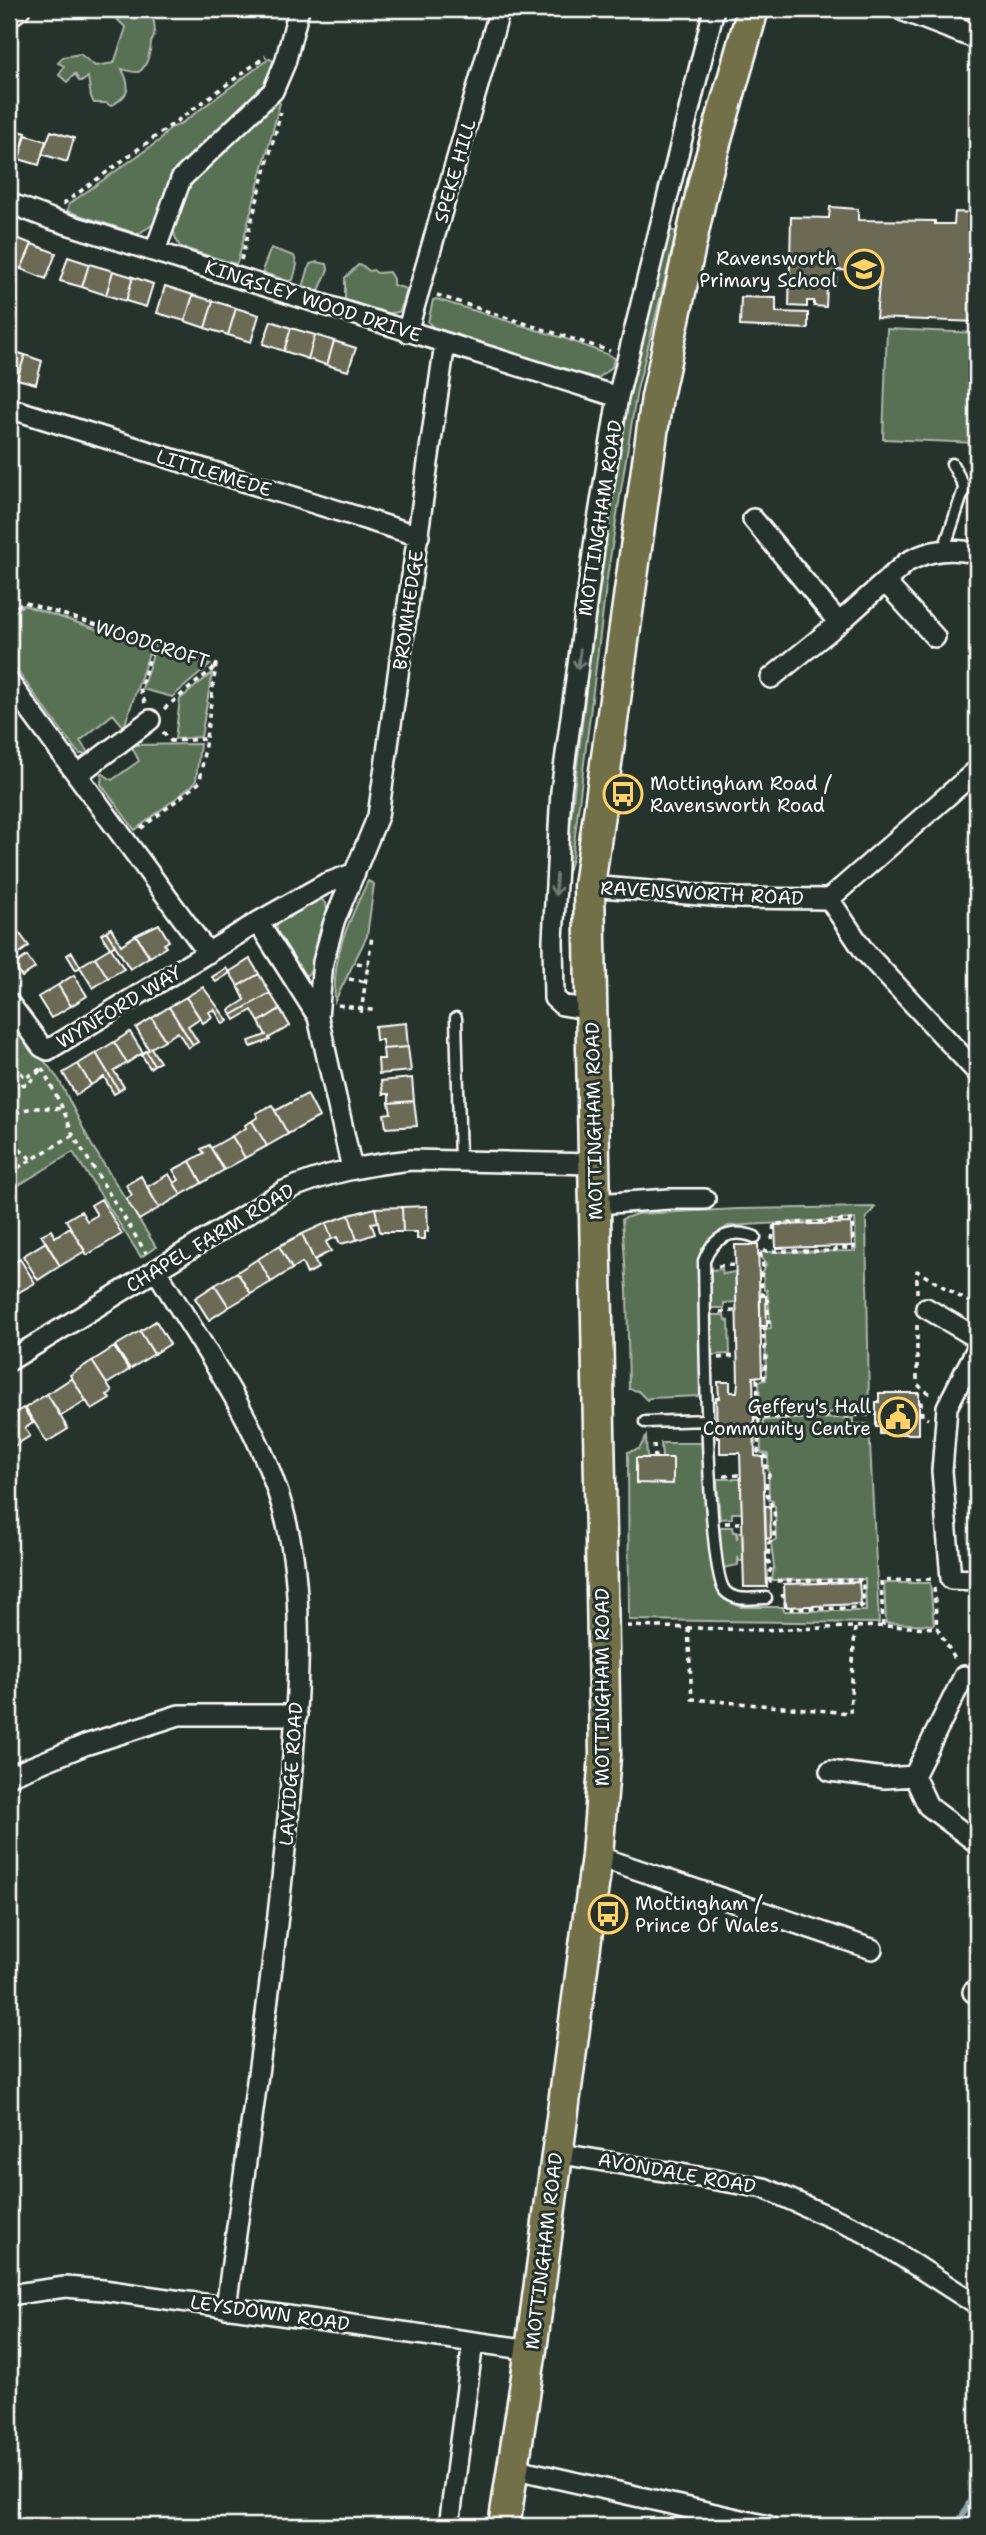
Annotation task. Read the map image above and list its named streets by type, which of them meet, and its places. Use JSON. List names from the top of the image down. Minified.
{"streets":{"main road":["MOTTINGHAM ROAD"],"street":["SPEKE HILL","KINGSLEY WOOD DRIVE","LITTLEMEDE","BROMHEDGE","RAVENSWORTH ROAD","WYNFORD WAY","CHAPEL FARM ROAD","LAVIDGE ROAD","AVONDALE ROAD","LEYSDOWN ROAD"],"path":["WOODCROFT"]},"crossings":[["SPEKE HILL","KINGSLEY WOOD DRIVE"],["KINGSLEY WOOD DRIVE","MOTTINGHAM ROAD"],["KINGSLEY WOOD DRIVE","BROMHEDGE"],["LITTLEMEDE","BROMHEDGE"],["MOTTINGHAM ROAD","RAVENSWORTH ROAD"],["MOTTINGHAM ROAD","CHAPEL FARM ROAD"],["MOTTINGHAM ROAD","AVONDALE ROAD"],["MOTTINGHAM ROAD","LEYSDOWN ROAD"],["BROMHEDGE","CHAPEL FARM ROAD"],["CHAPEL FARM ROAD","LAVIDGE ROAD"],["LAVIDGE ROAD","LEYSDOWN ROAD"]],"places":{"school or university":["Ravensworth Primary School"],"bus stop":["Mottingham Road / Ravensworth Road","Mottingham / Prince Of Wales"],"public building":["Geffery's Hall Community Centre"]}}
